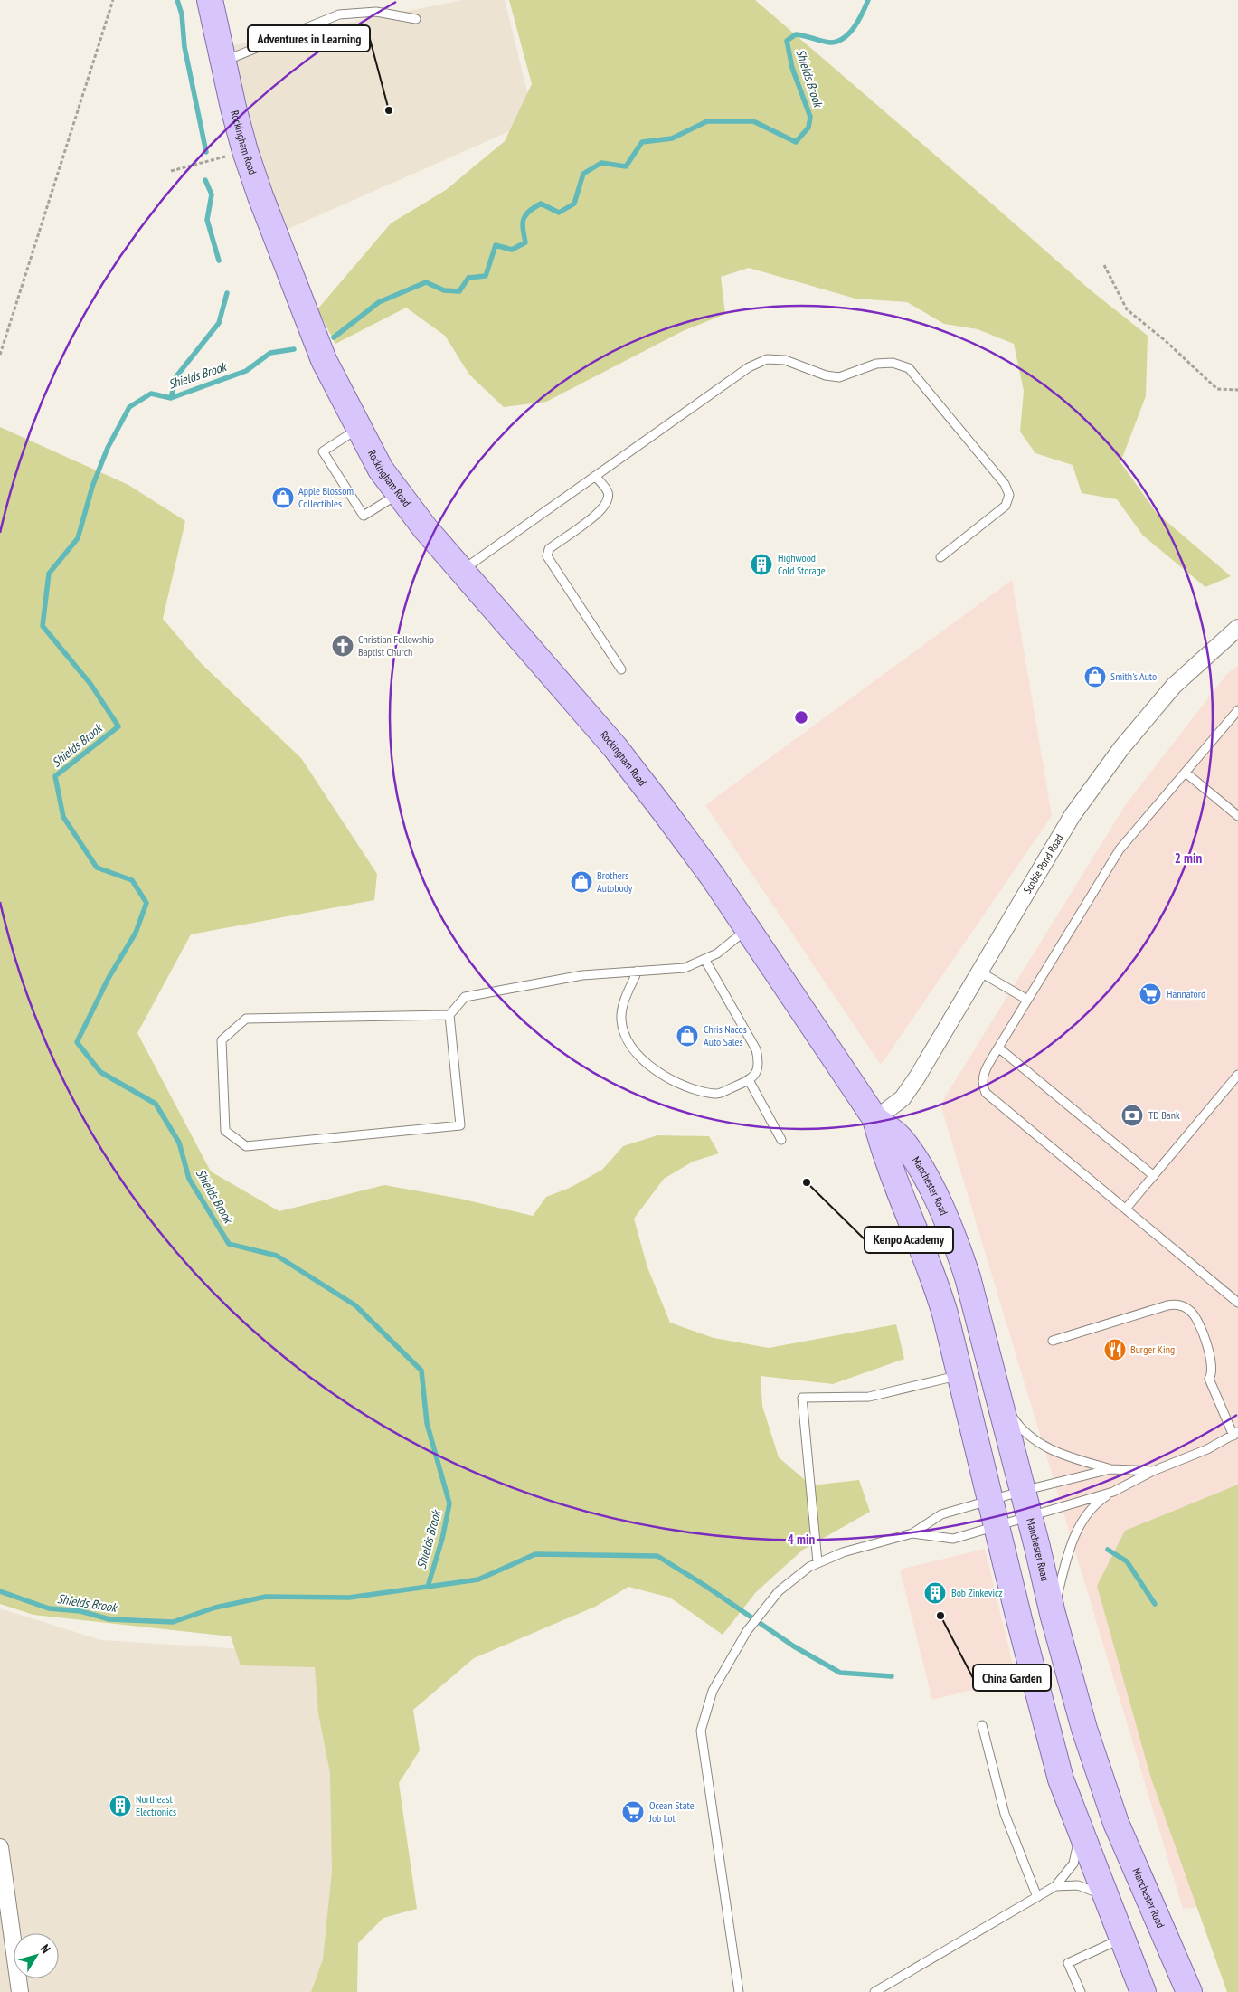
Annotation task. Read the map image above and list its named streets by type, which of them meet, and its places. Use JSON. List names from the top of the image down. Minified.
{"streets":{"main road":["Rockingham Road","Manchester Road"],"street":["Scobie Pond Road"]},"crossings":[["Rockingham Road","Manchester Road"],["Scobie Pond Road","Manchester Road"]],"water":["Shields Brook"],"places":{"other":["Adventures in Learning","Kenpo Academy","China Garden"],"shop":["Apple Blossom Collectibles","Smith's Auto","Brothers Autobody","Chris Nacos Auto Sales"],"building":["Highwood Cold Storage","Bob Zinkevicz","Northeast Electronics"],"church":["Christian Fellowship Baptist Church"],"supermarket":["Hannaford","Ocean State Job Lot"],"bank":["TD Bank"],"restaurant":["Burger King"]},"north":"top right","rings":["2 min","4 min"]}
